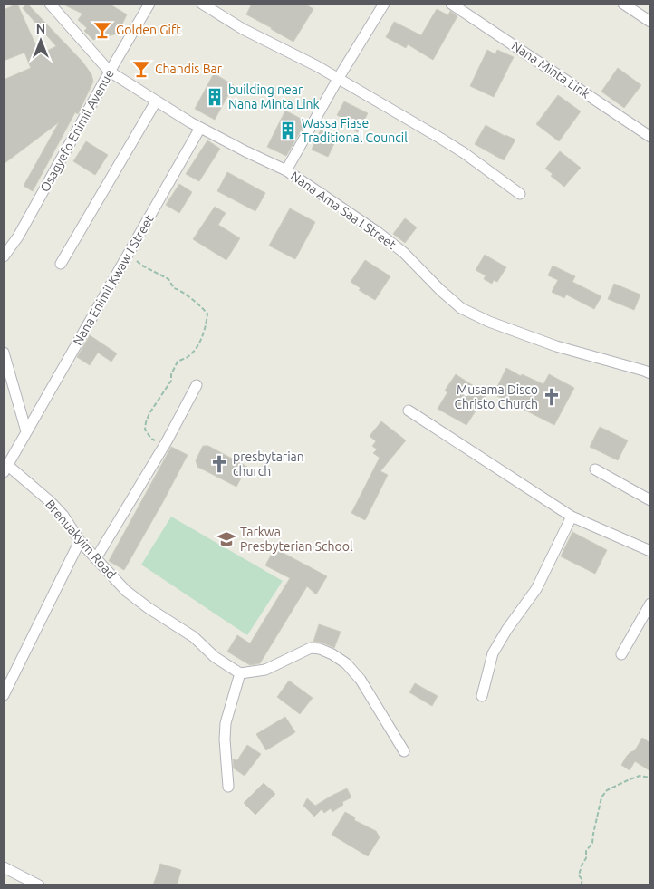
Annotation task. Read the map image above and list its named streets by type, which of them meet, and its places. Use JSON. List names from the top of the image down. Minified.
{"streets":{"street":["Nana Minta Link","Osagyefo Enimil Avenue","Nana Ama Saa I Street","Nana Enimil Kwaw I Street","Brenuakyim Road"]},"crossings":[["Osagyefo Enimil Avenue","Nana Ama Saa I Street"],["Nana Ama Saa I Street","Nana Enimil Kwaw I Street"],["Nana Enimil Kwaw I Street","Brenuakyim Road"]],"places":{"bar":["Golden Gift","Chandis Bar"],"building":["building near Nana Minta Link","Wassa Fiase Traditional Council"],"church":["Musama Disco Christo Church","presbytarian church"],"school or university":["Tarkwa Presbyterian School"]},"north":"top"}
